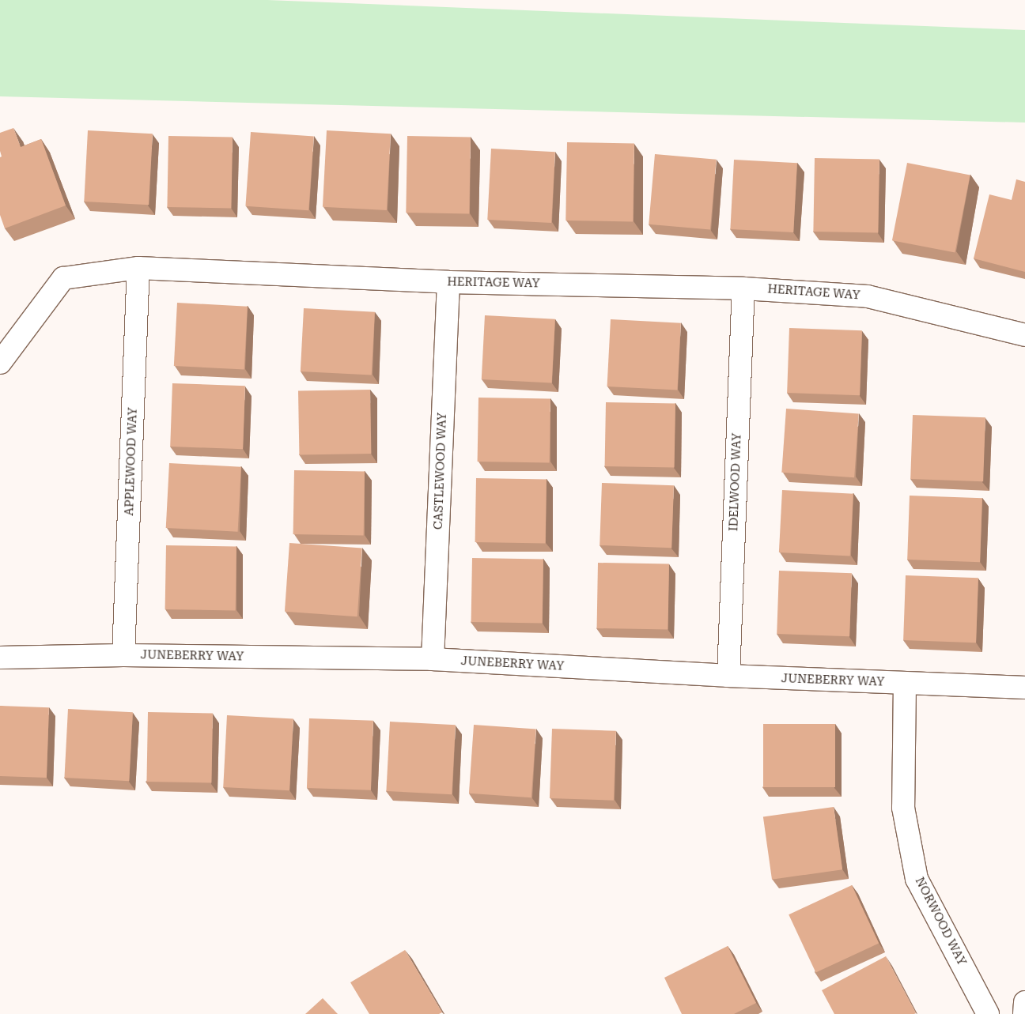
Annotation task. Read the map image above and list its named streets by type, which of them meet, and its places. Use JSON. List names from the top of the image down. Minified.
{"streets":{"street":["HERITAGE WAY","APPLEWOOD WAY","CASTLEWOOD WAY","IDELWOOD WAY","JUNEBERRY WAY","NORWOOD WAY"]},"crossings":[["HERITAGE WAY","APPLEWOOD WAY"],["HERITAGE WAY","CASTLEWOOD WAY"],["HERITAGE WAY","IDELWOOD WAY"],["APPLEWOOD WAY","JUNEBERRY WAY"],["CASTLEWOOD WAY","JUNEBERRY WAY"],["IDELWOOD WAY","JUNEBERRY WAY"],["JUNEBERRY WAY","NORWOOD WAY"]]}
